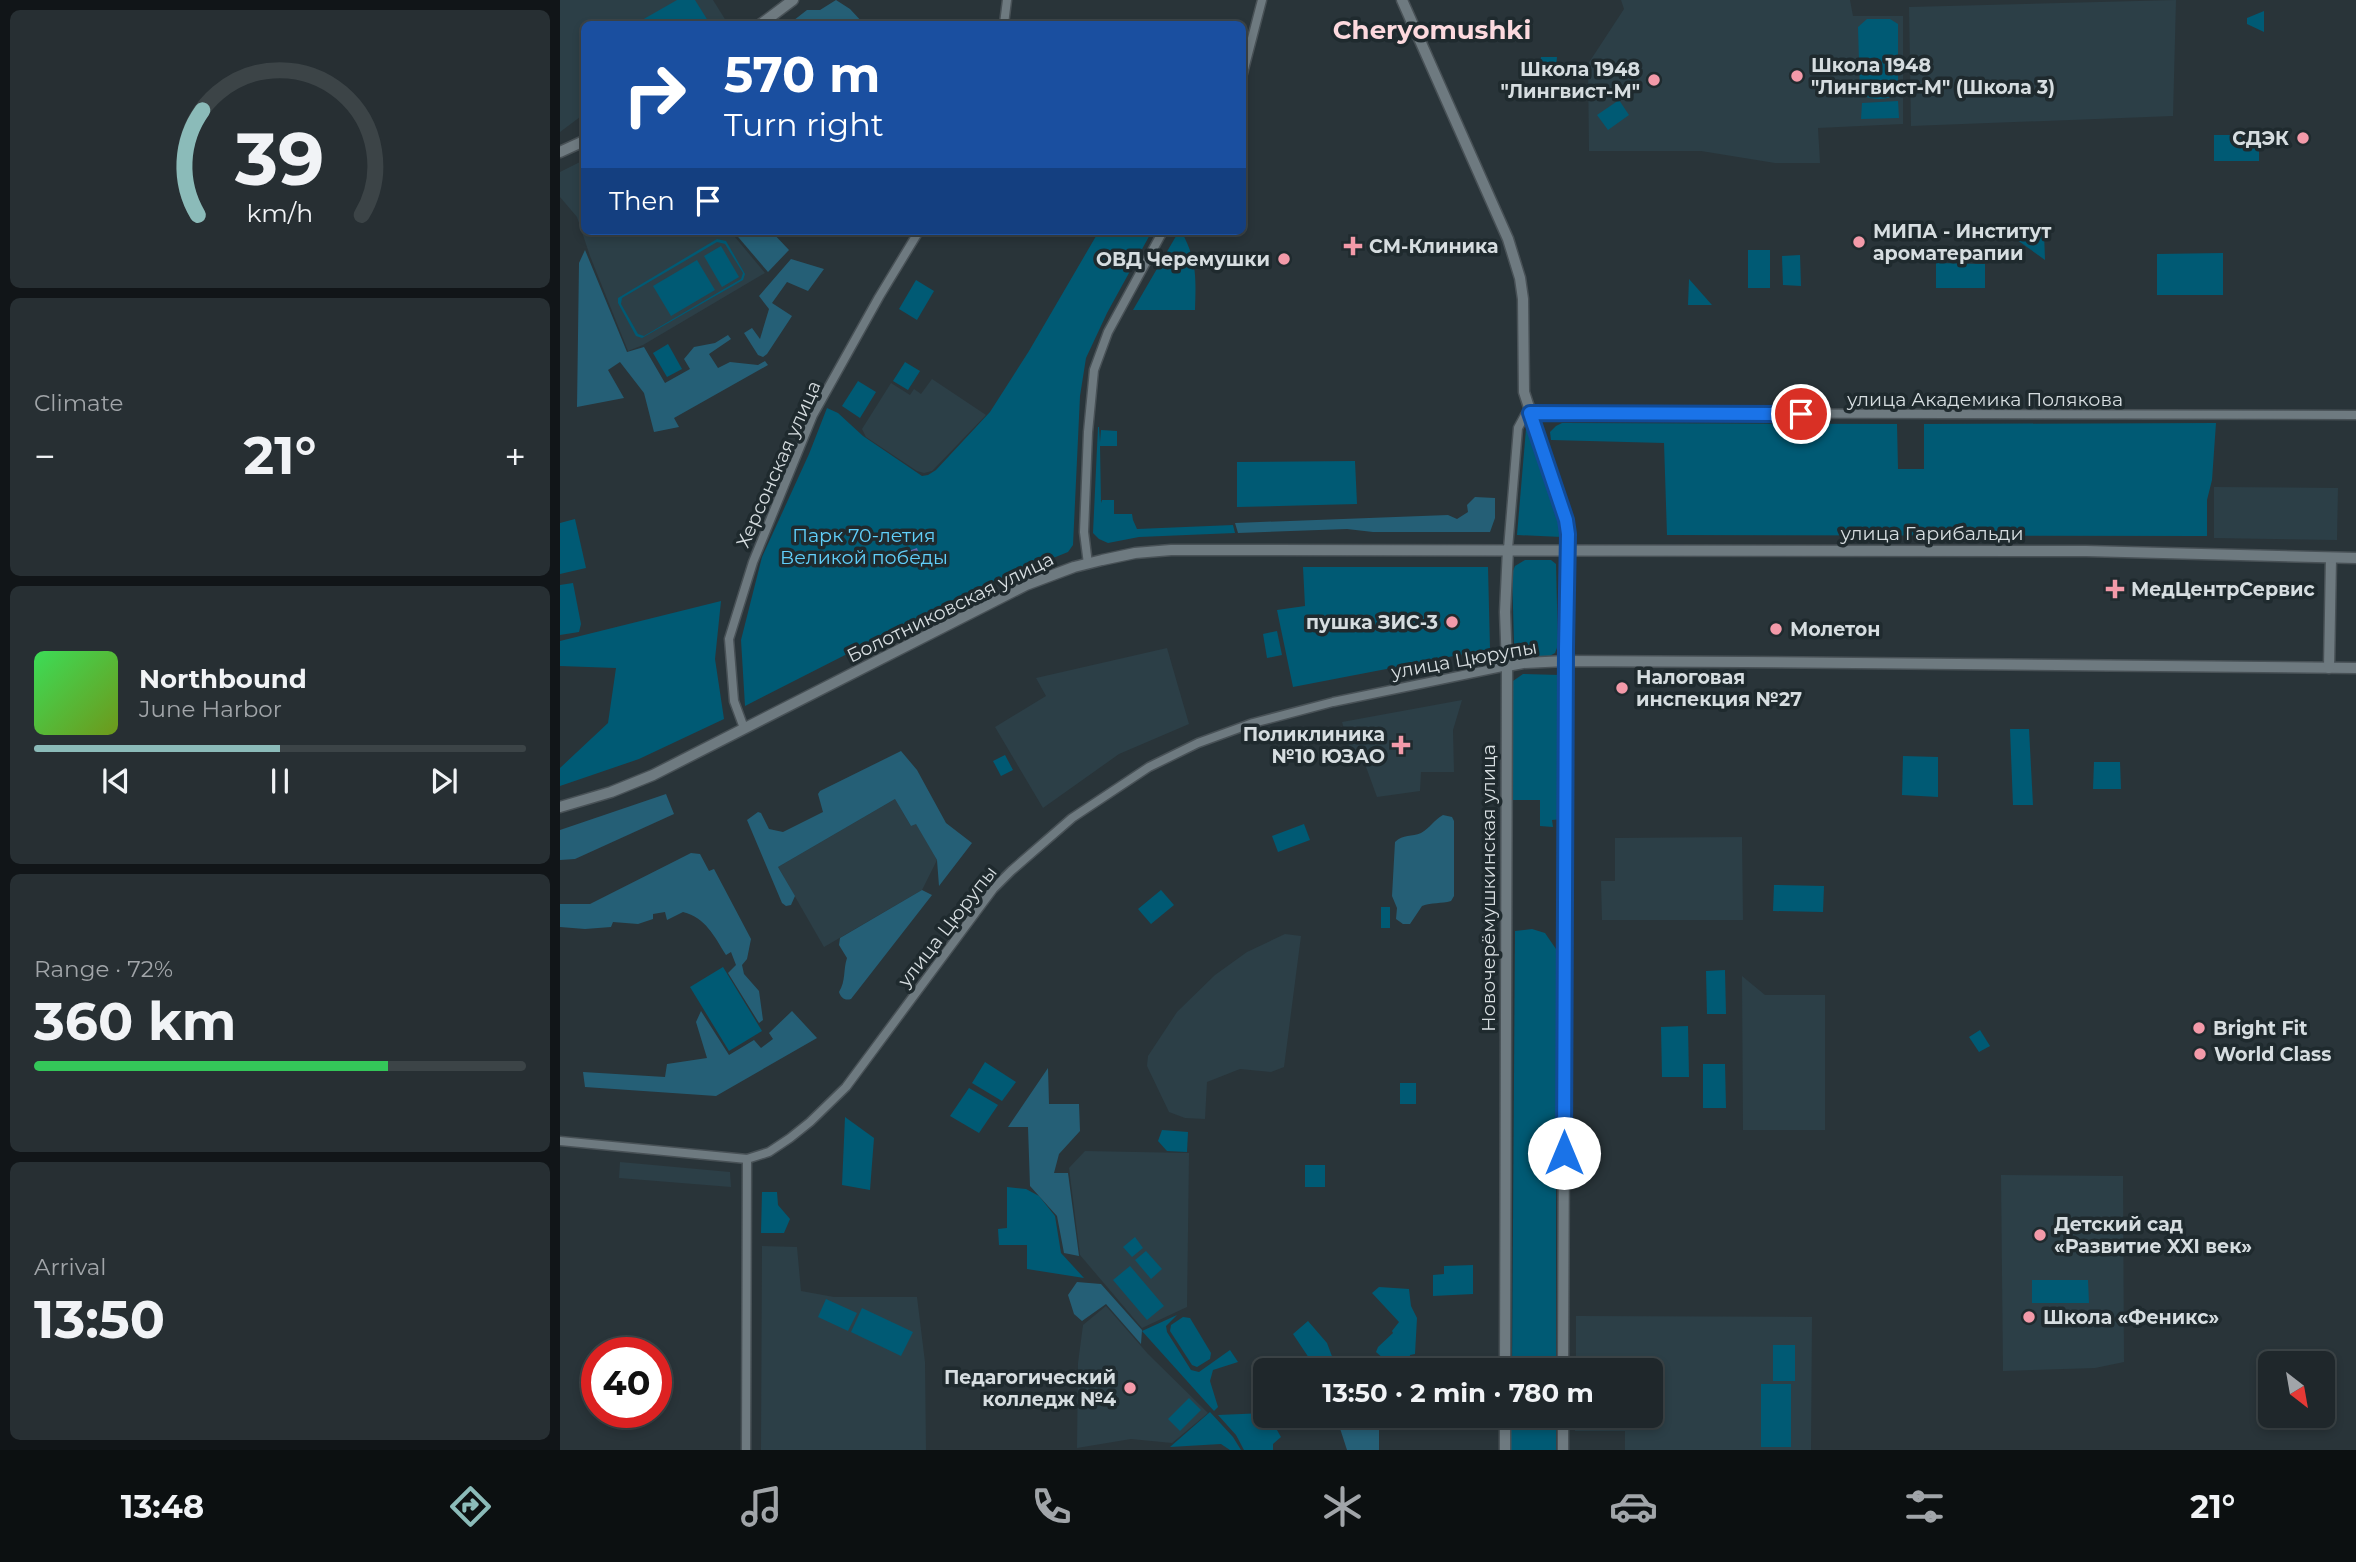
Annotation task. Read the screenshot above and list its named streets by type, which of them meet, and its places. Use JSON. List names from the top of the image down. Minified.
{"streets":{"street":["улица Академика Полякова","Херсонская улица","улица Гарибальди","Болотниковская улица","улица Цюрупы","Новочерёмушкинская улица"]},"crossings":[["улица Академика Полякова","Новочерёмушкинская улица"],["Херсонская улица","Болотниковская улица"],["улица Гарибальди","Болотниковская улица"],["улица Гарибальди","Новочерёмушкинская улица"],["Болотниковская улица","Новочерёмушкинская улица"],["улица Цюрупы","Новочерёмушкинская улица"]],"districts":["Cheryomushki"],"parks":["Парк 70-летия Великой победы"],"places":{"other":["Школа 1948 \"Лингвист-М\" (Школа 3)","Школа 1948 \"Лингвист-М\"","СДЭК","МИПА - Институт ароматерапии","ОВД Черемушки","пушка ЗИС-3","Молетон","Налоговая инспекция №27","Bright Fit","World Class","Детский сад «Развитие XXI век»","Школа «Феникс»","Педагогический колледж №4"],"health":["СМ-Клиника","МедЦентрСервис","Поликлиника №10 ЮЗАО"]},"north":"bottom right","page":{"turn":["570 m","Turn right"],"then":"Then","tile":["Climate",["Range · 72%","360 km"],["Arrival","13:50"]],"heat":["−","21°","+"],"song":["Northbound","June Harbor"],"limit":"40","trip":"13:50 · 2 min · 780 m","tabs":["13:48","21°"],"gauge":["39","km/h"]}}
